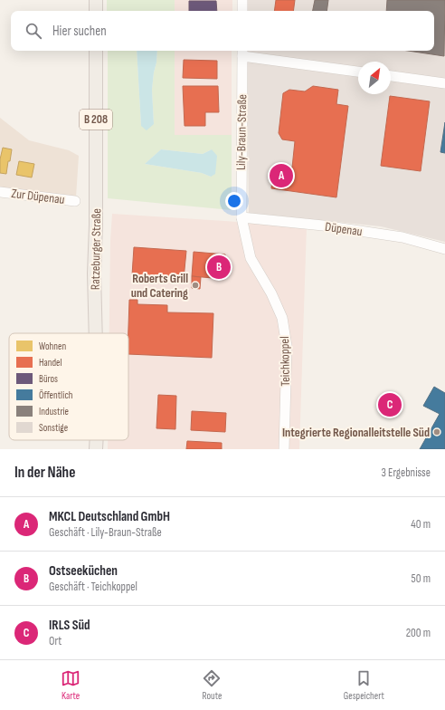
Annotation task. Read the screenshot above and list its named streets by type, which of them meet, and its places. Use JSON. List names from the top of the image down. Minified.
{"streets":{"main road":["B 208","Ratzeburger Straße"],"street":["Lily-Braun-Straße","Zur Düpenau","Düpenau","Teichkoppel"]},"crossings":[["Lily-Braun-Straße","Düpenau"],["Lily-Braun-Straße","Teichkoppel"],["Düpenau","Teichkoppel"]],"places":["Roberts Grill und Catering","Integrierte Regionalleitstelle Süd"],"legend":["Wohnen","Handel","Büros","Öffentlich","Industrie","Sonstige"],"north":"top right","page":{"search":"Hier suchen","pins":["A","B","C"],"heading":["In der Nähe","3 Ergebnisse"],"list":[{"mark":"A","name":"MKCL Deutschland GmbH","note":"Geschäft · Lily-Braun-Straße","value":"40 m"},{"mark":"B","name":"Ostseeküchen","note":"Geschäft · Teichkoppel","value":"50 m"},{"mark":"C","name":"IRLS Süd","note":"Ort","value":"200 m"}],"nav":["Karte","Route","Gespeichert"]}}
